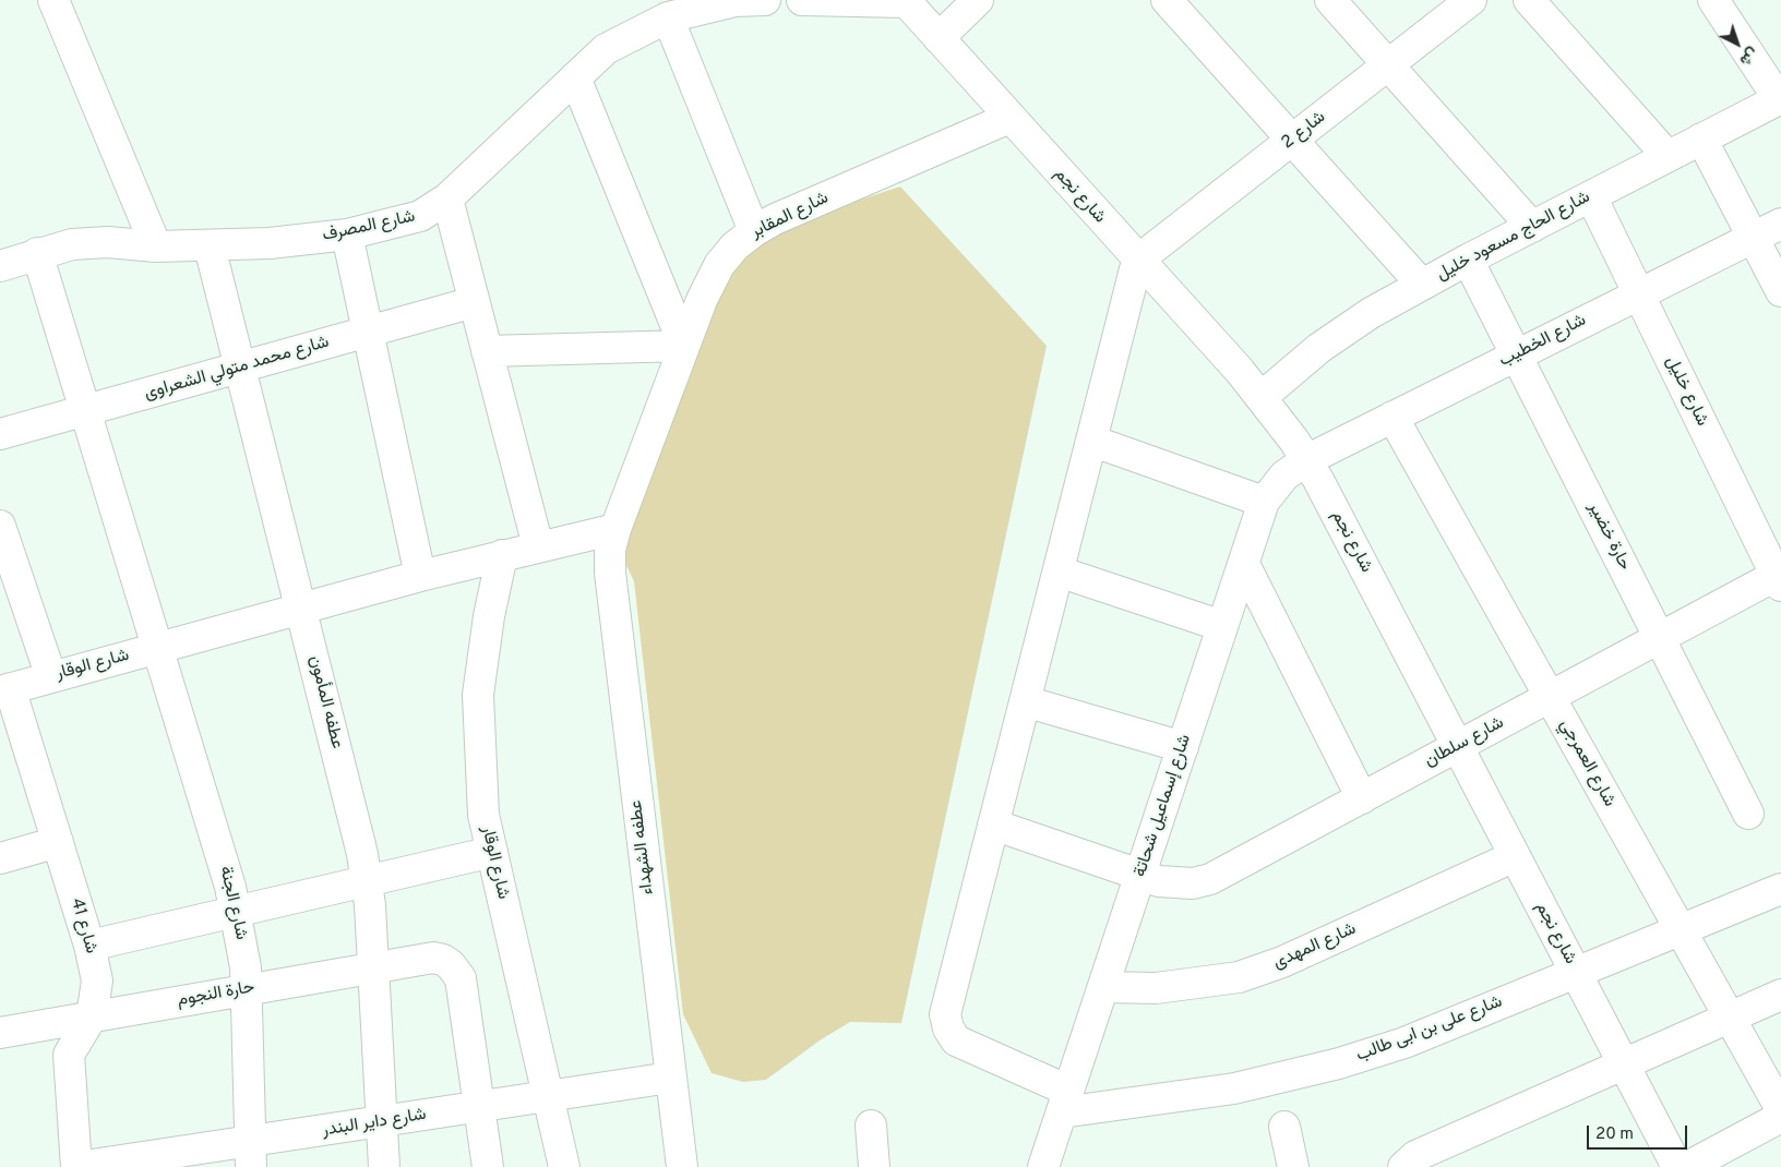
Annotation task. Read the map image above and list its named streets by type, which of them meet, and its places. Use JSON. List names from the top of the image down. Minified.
{"streets":{"street":["شارع 2","شارع نجم","شارع المقابر","شارع المصرف","شارع الحاج مسعود خليل","شارع الخطيب","شارع محمد متولي الشعراوى","شارع خليل","حارة خضير","شارع الوقار","عطفه المأمون","شارع سلطان","شارع العمرجي","شارع إسماعيل شحاتة","عطفه الشهداء","شارع الجنة","شارع 41","شارع المهدى","حارة النجوم","شارع على بن ابى طالب","شارع داير البندر"]},"crossings":[["شارع 2","شارع نجم"],["شارع نجم","شارع المقابر"],["شارع نجم","شارع الحاج مسعود خليل"],["شارع نجم","شارع الخطيب"],["شارع نجم","شارع سلطان"],["شارع نجم","شارع إسماعيل شحاتة"],["شارع نجم","شارع المهدى"],["شارع نجم","شارع على بن ابى طالب"],["شارع المقابر","شارع الوقار"],["شارع المقابر","عطفه الشهداء"],["شارع المصرف","عطفه المأمون"],["شارع المصرف","شارع الجنة"],["شارع الحاج مسعود خليل","شارع خليل"],["شارع الحاج مسعود خليل","حارة خضير"],["شارع الخطيب","شارع خليل"],["شارع الخطيب","حارة خضير"],["شارع الخطيب","شارع العمرجي"],["شارع الخطيب","شارع إسماعيل شحاتة"],["شارع محمد متولي الشعراوى","عطفه المأمون"],["شارع محمد متولي الشعراوى","شارع الجنة"],["شارع خليل","شارع سلطان"],["حارة خضير","شارع سلطان"],["شارع الوقار","عطفه المأمون"],["شارع الوقار","عطفه الشهداء"],["شارع الوقار","شارع الجنة"],["شارع الوقار","شارع 41"],["شارع الوقار","شارع داير البندر"],["عطفه المأمون","حارة النجوم"],["عطفه المأمون","شارع داير البندر"],["شارع سلطان","شارع العمرجي"],["شارع سلطان","شارع إسماعيل شحاتة"],["شارع العمرجي","شارع على بن ابى طالب"],["شارع إسماعيل شحاتة","شارع المهدى"],["شارع إسماعيل شحاتة","شارع على بن ابى طالب"],["عطفه الشهداء","شارع داير البندر"],["شارع الجنة","حارة النجوم"],["شارع الجنة","شارع داير البندر"],["شارع 41","حارة النجوم"],["شارع 41","شارع داير البندر"],["حارة النجوم","شارع داير البندر"]],"scale_bar":"20 m","north":"bottom right"}
